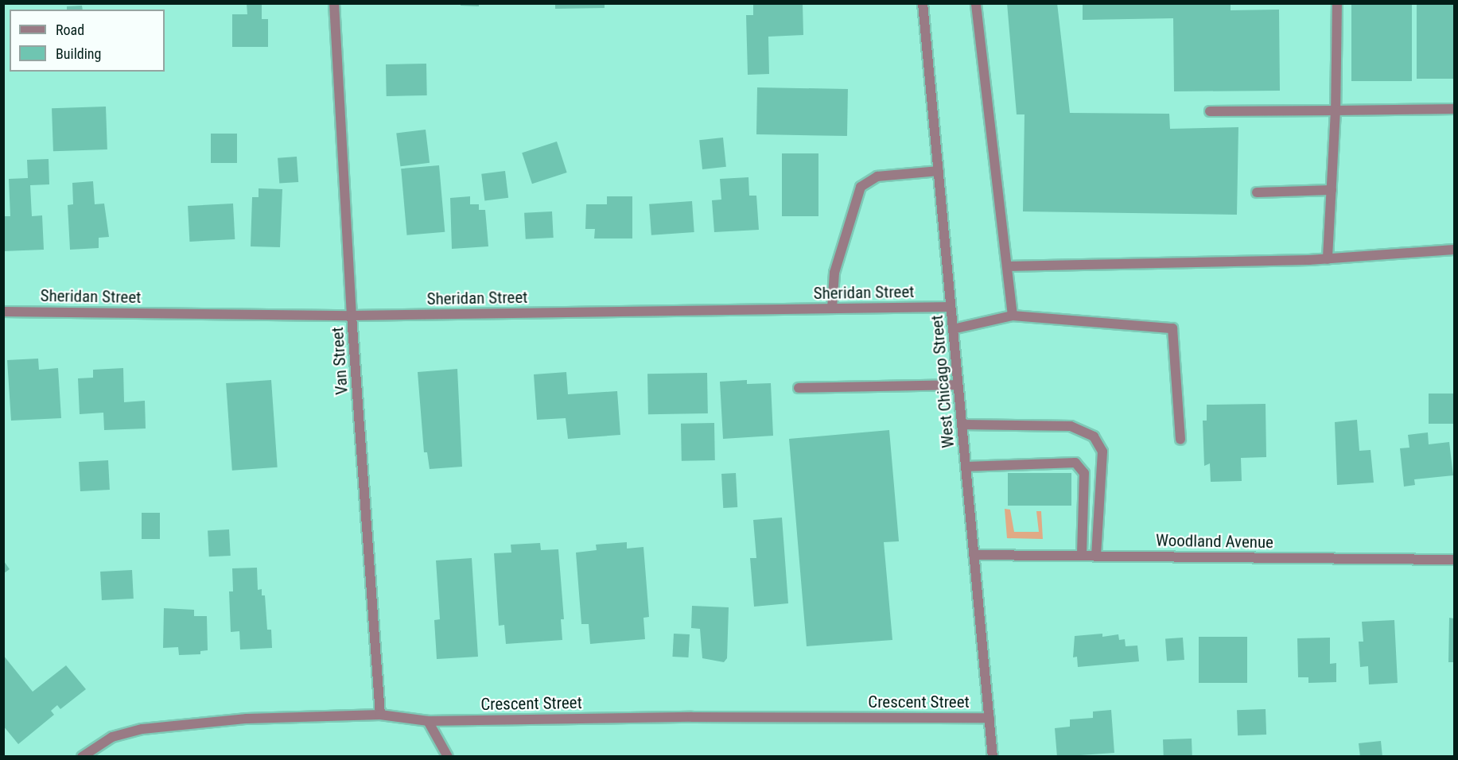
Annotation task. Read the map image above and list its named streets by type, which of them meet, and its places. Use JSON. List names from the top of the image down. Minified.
{"streets":{"street":["Sheridan Street","Van Street","West Chicago Street","Woodland Avenue","Crescent Street"]},"crossings":[["Sheridan Street","Van Street"],["Sheridan Street","West Chicago Street"],["Van Street","Crescent Street"],["West Chicago Street","Woodland Avenue"],["West Chicago Street","Crescent Street"]],"legend":["Road","Building"]}
